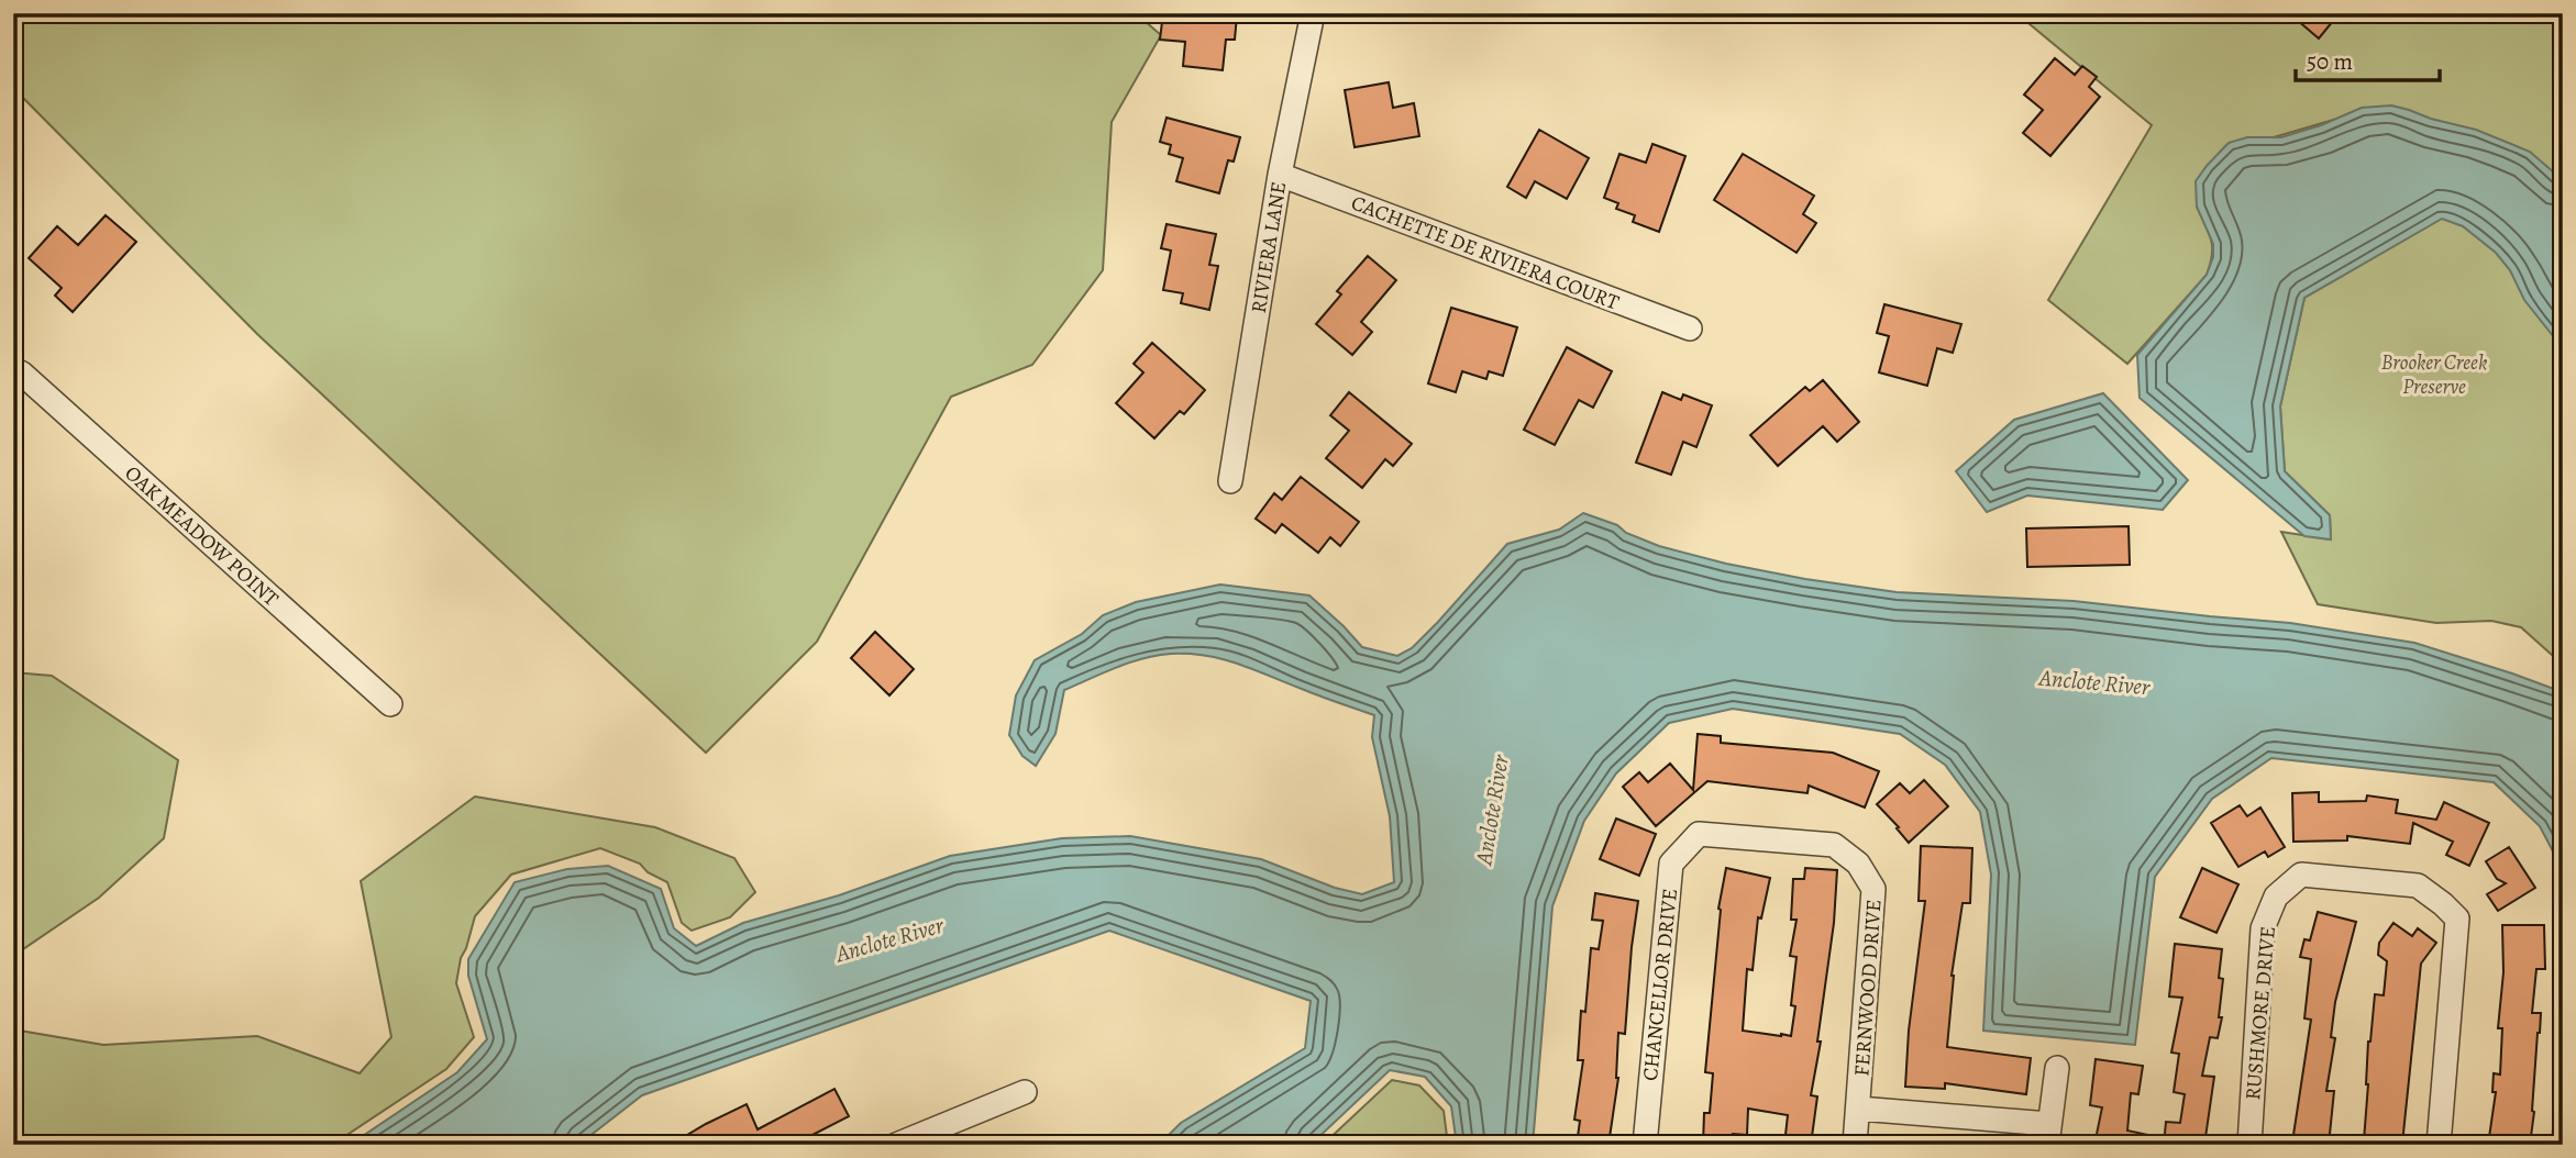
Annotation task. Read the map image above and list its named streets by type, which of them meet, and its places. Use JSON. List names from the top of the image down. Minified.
{"streets":{"street":["RIVIERA LANE","CACHETTE DE RIVIERA COURT","OAK MEADOW POINT","CHANCELLOR DRIVE","FERNWOOD DRIVE","RUSHMORE DRIVE"]},"crossings":[["RIVIERA LANE","CACHETTE DE RIVIERA COURT"],["CHANCELLOR DRIVE","FERNWOOD DRIVE"]],"water":["Anclote River"],"parks":["Brooker Creek Preserve"],"scale_bar":"50 m"}
